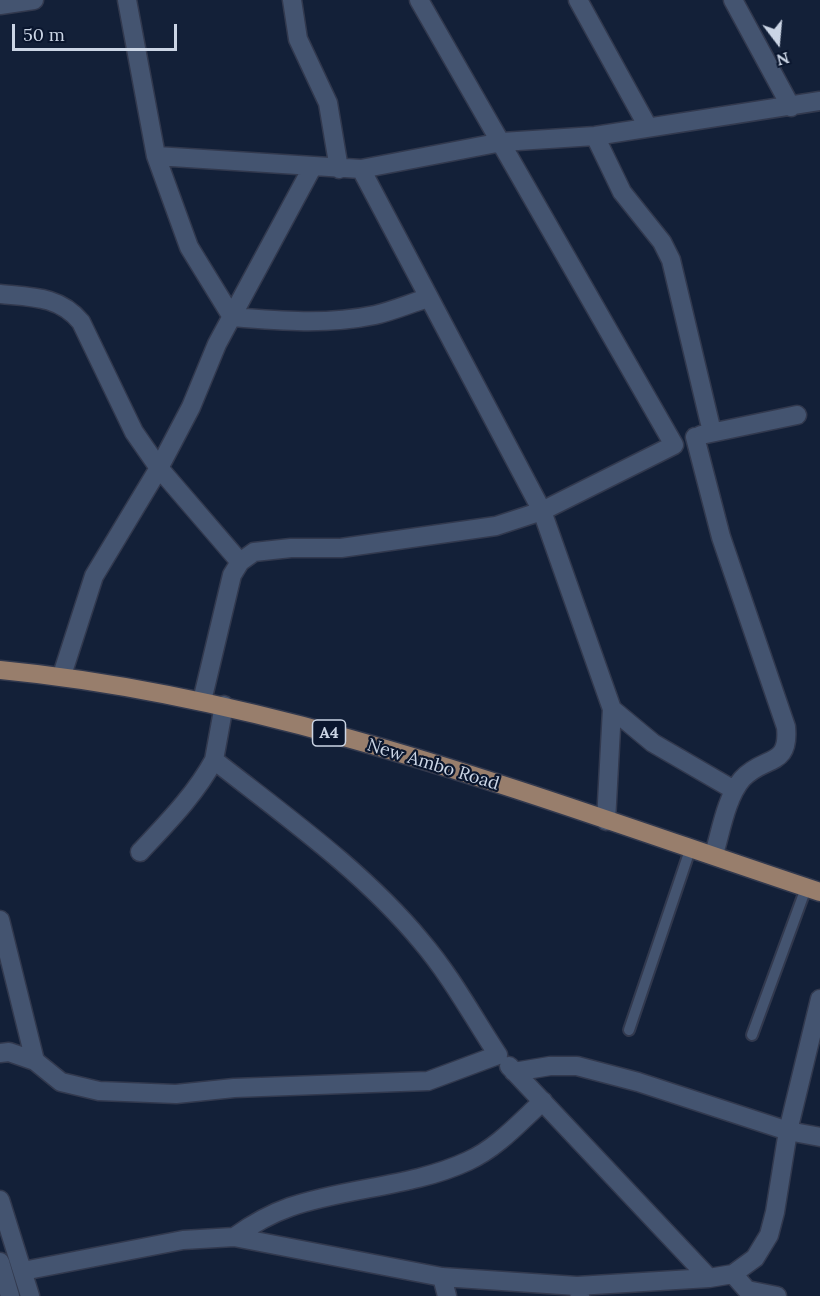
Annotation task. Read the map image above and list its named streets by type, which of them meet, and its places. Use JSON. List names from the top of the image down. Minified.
{"streets":{"main road":["A4","New Ambo Road"]},"scale_bar":"50 m","north":"bottom"}
